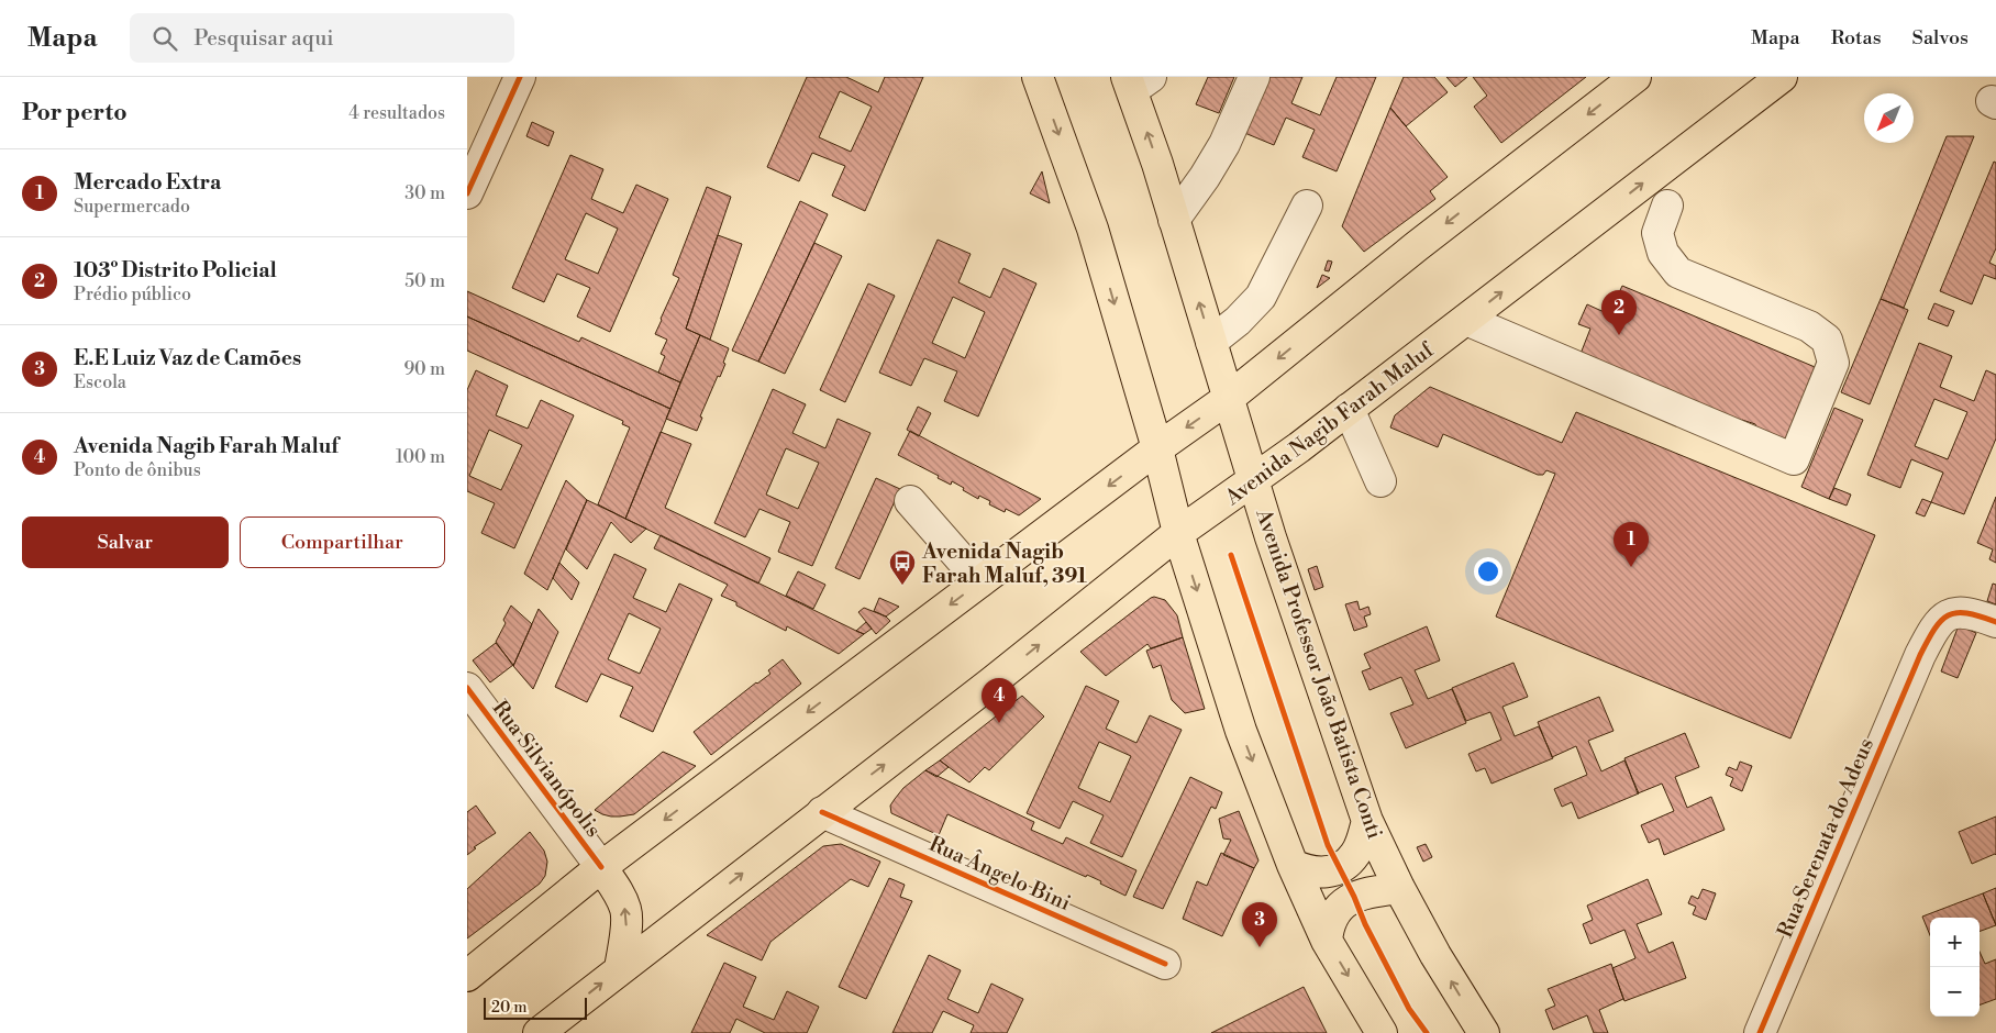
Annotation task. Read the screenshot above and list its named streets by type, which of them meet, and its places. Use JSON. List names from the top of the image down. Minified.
{"streets":{"main road":["Avenida Nagib Farah Maluf","Avenida Professor João Batista Conti"],"street":["Rua Silvianópolis","Rua Serenata do Adeus","Rua Ângelo Bini"]},"crossings":[["Avenida Nagib Farah Maluf","Avenida Professor João Batista Conti"],["Avenida Nagib Farah Maluf","Rua Ângelo Bini"]],"places":{"bus stop":["Avenida Nagib Farah Maluf, 391"]},"scale_bar":"20 m","north":"bottom left","page":{"header":"Mapa","search":"Pesquisar aqui","nav":["Mapa","Rotas","Salvos"],"heading":["Por perto","4 resultados"],"list":[{"mark":"1","name":"Mercado Extra","note":"Supermercado","value":"30 m"},{"mark":"2","name":"103º Distrito Policial","note":"Prédio público","value":"50 m"},{"mark":"3","name":"E.E Luiz Vaz de Camões","note":"Escola","value":"90 m"},{"mark":"4","name":"Avenida Nagib Farah Maluf","note":"Ponto de ônibus","value":"100 m"}],"pins":["2","1","4","3"],"buttons":["Salvar","Compartilhar"],"map_buttons":["+","−"],"scale":"20 m"}}
